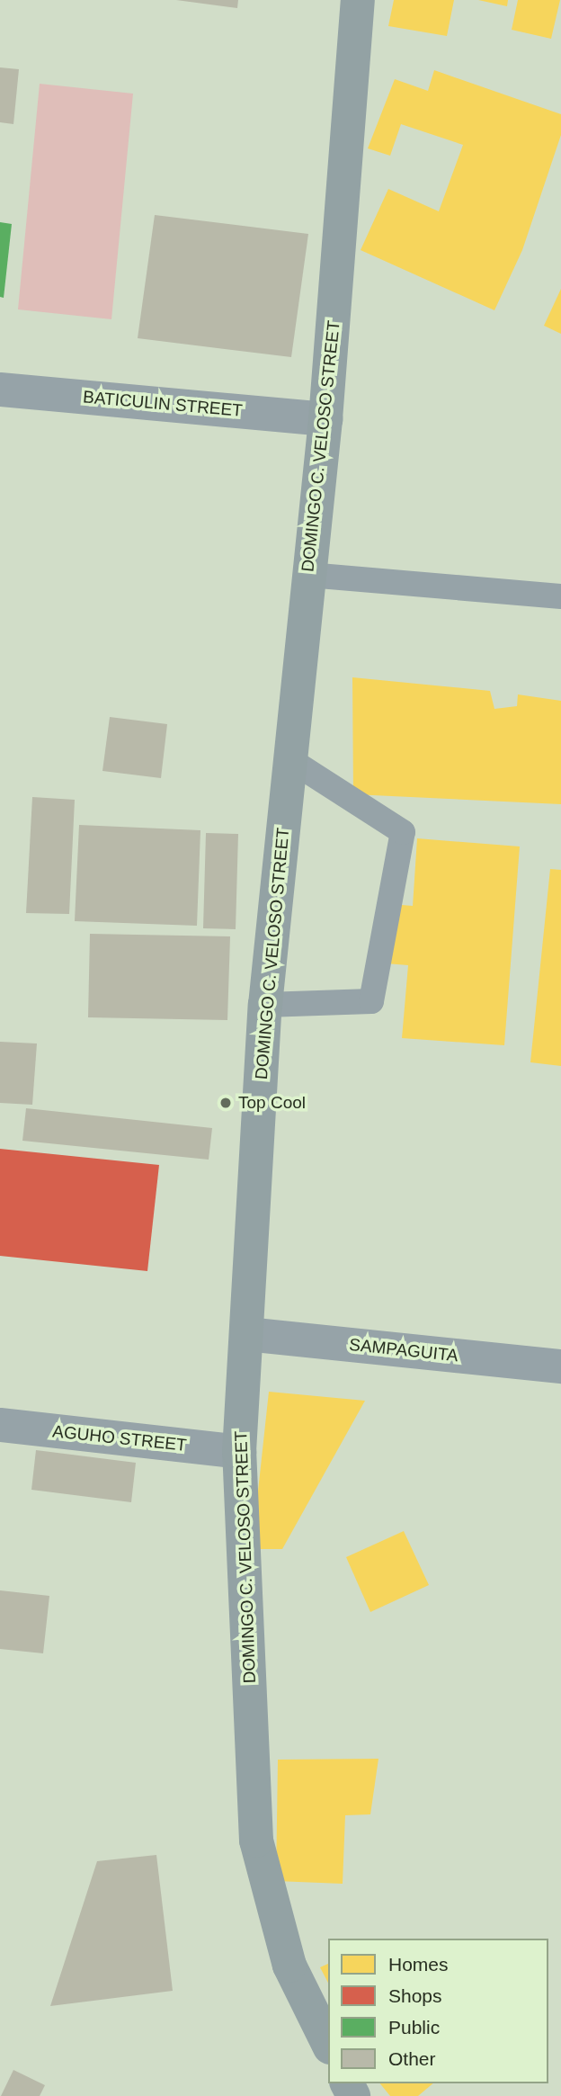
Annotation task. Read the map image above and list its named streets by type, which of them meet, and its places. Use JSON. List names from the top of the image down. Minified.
{"streets":{"main road":["DOMINGO C. VELOSO STREET"],"street":["BATICULIN STREET","SAMPAGUITA","AGUHO STREET"]},"crossings":[["BATICULIN STREET","DOMINGO C. VELOSO STREET"],["DOMINGO C. VELOSO STREET","SAMPAGUITA"],["DOMINGO C. VELOSO STREET","AGUHO STREET"]],"places":["Top Cool"],"legend":["Homes","Shops","Public","Other"]}
